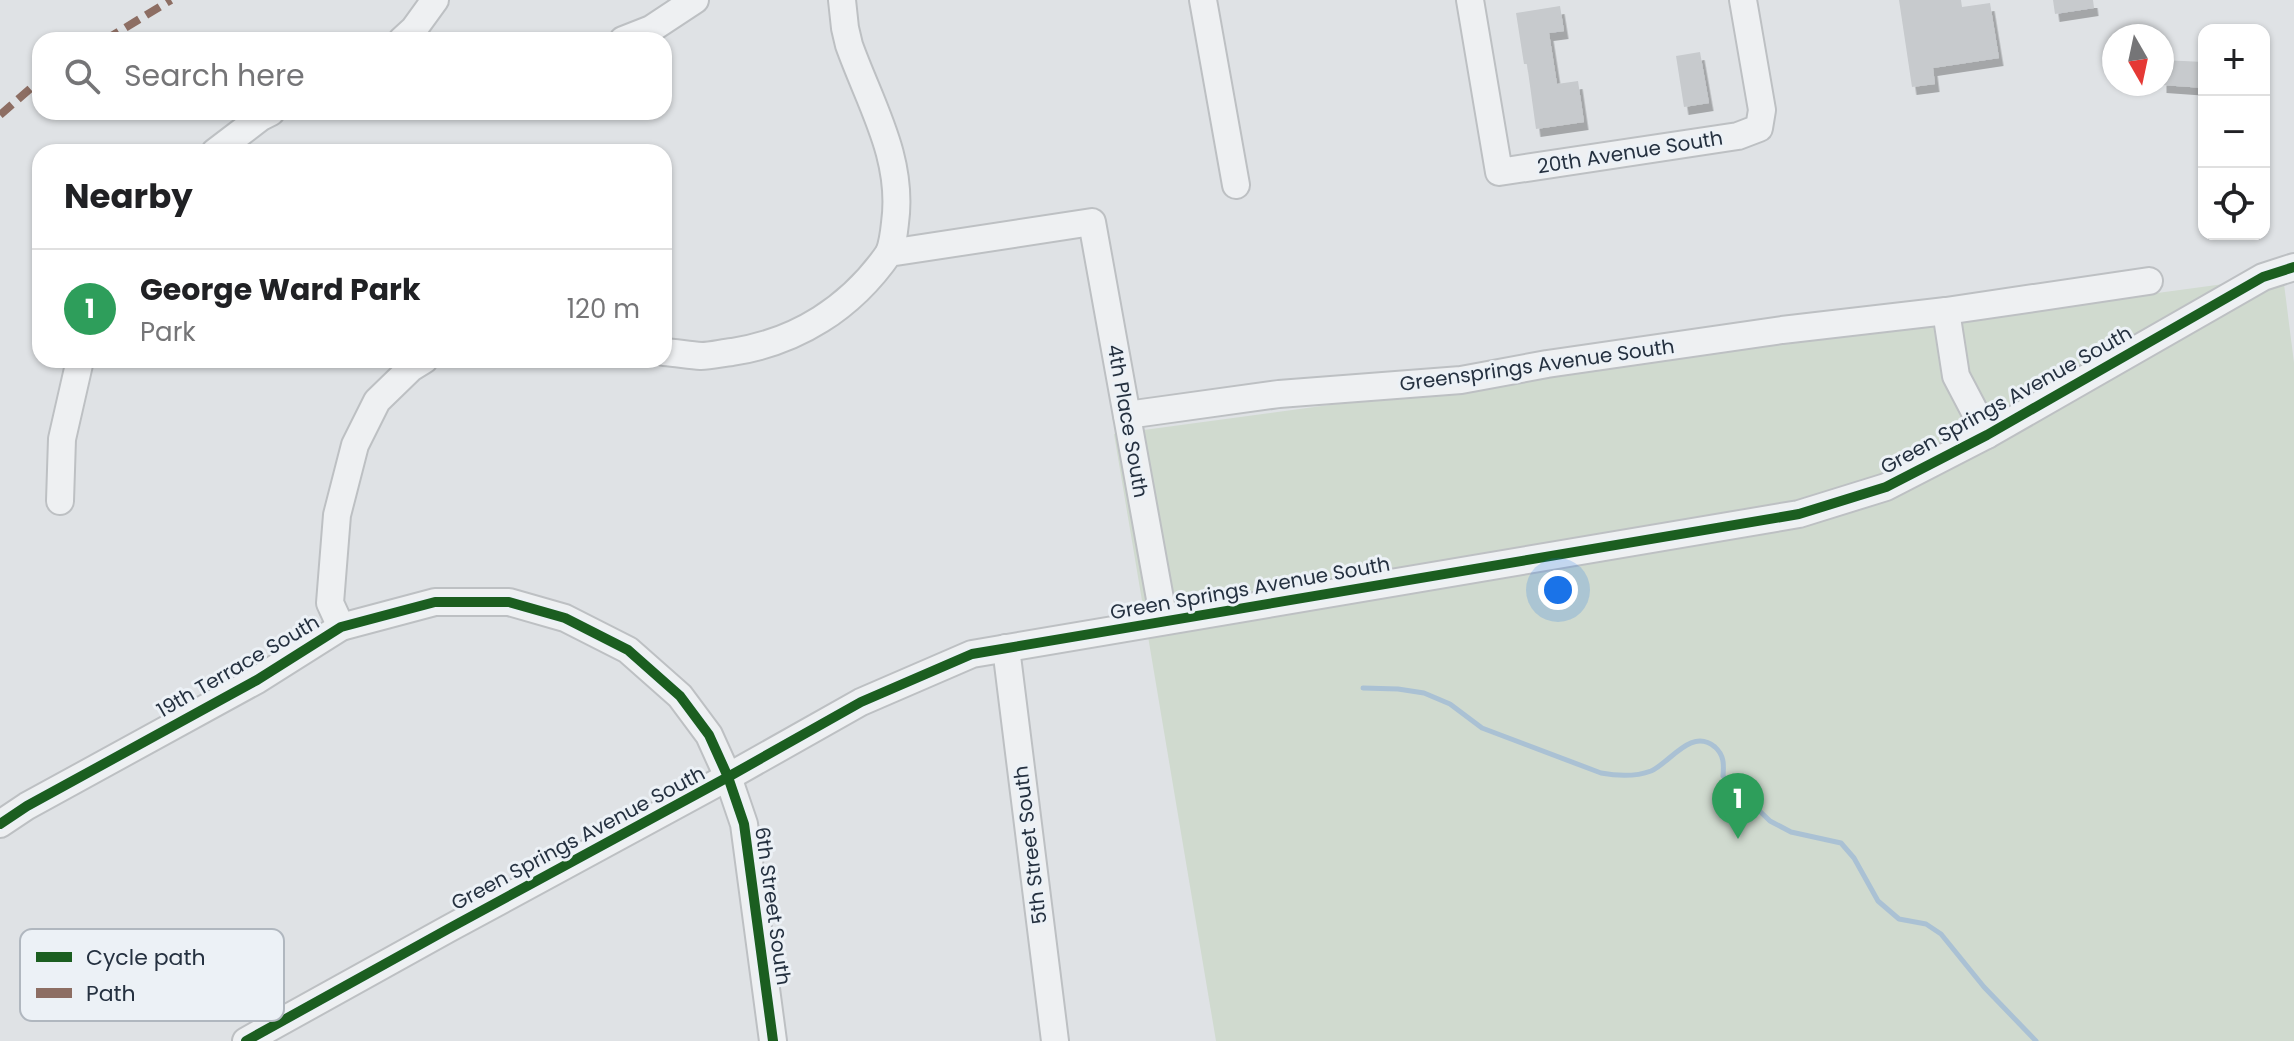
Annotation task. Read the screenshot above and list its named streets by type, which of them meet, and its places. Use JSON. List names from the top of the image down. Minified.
{"streets":{"street":["20th Avenue South","Greensprings Avenue South","Green Springs Avenue South","4th Place South","19th Terrace South","5th Street South","6th Street South"]},"crossings":[["Greensprings Avenue South","4th Place South"],["Green Springs Avenue South","4th Place South"],["Green Springs Avenue South","19th Terrace South"],["Green Springs Avenue South","5th Street South"],["Green Springs Avenue South","6th Street South"],["19th Terrace South","6th Street South"]],"legend":["Cycle path","Path"],"north":"bottom","page":{"map_buttons":["+","−"],"search":"Search here","heading":"Nearby","list":[{"mark":"1","name":"George Ward Park","note":"Park","value":"120 m"}],"pins":"1"}}
